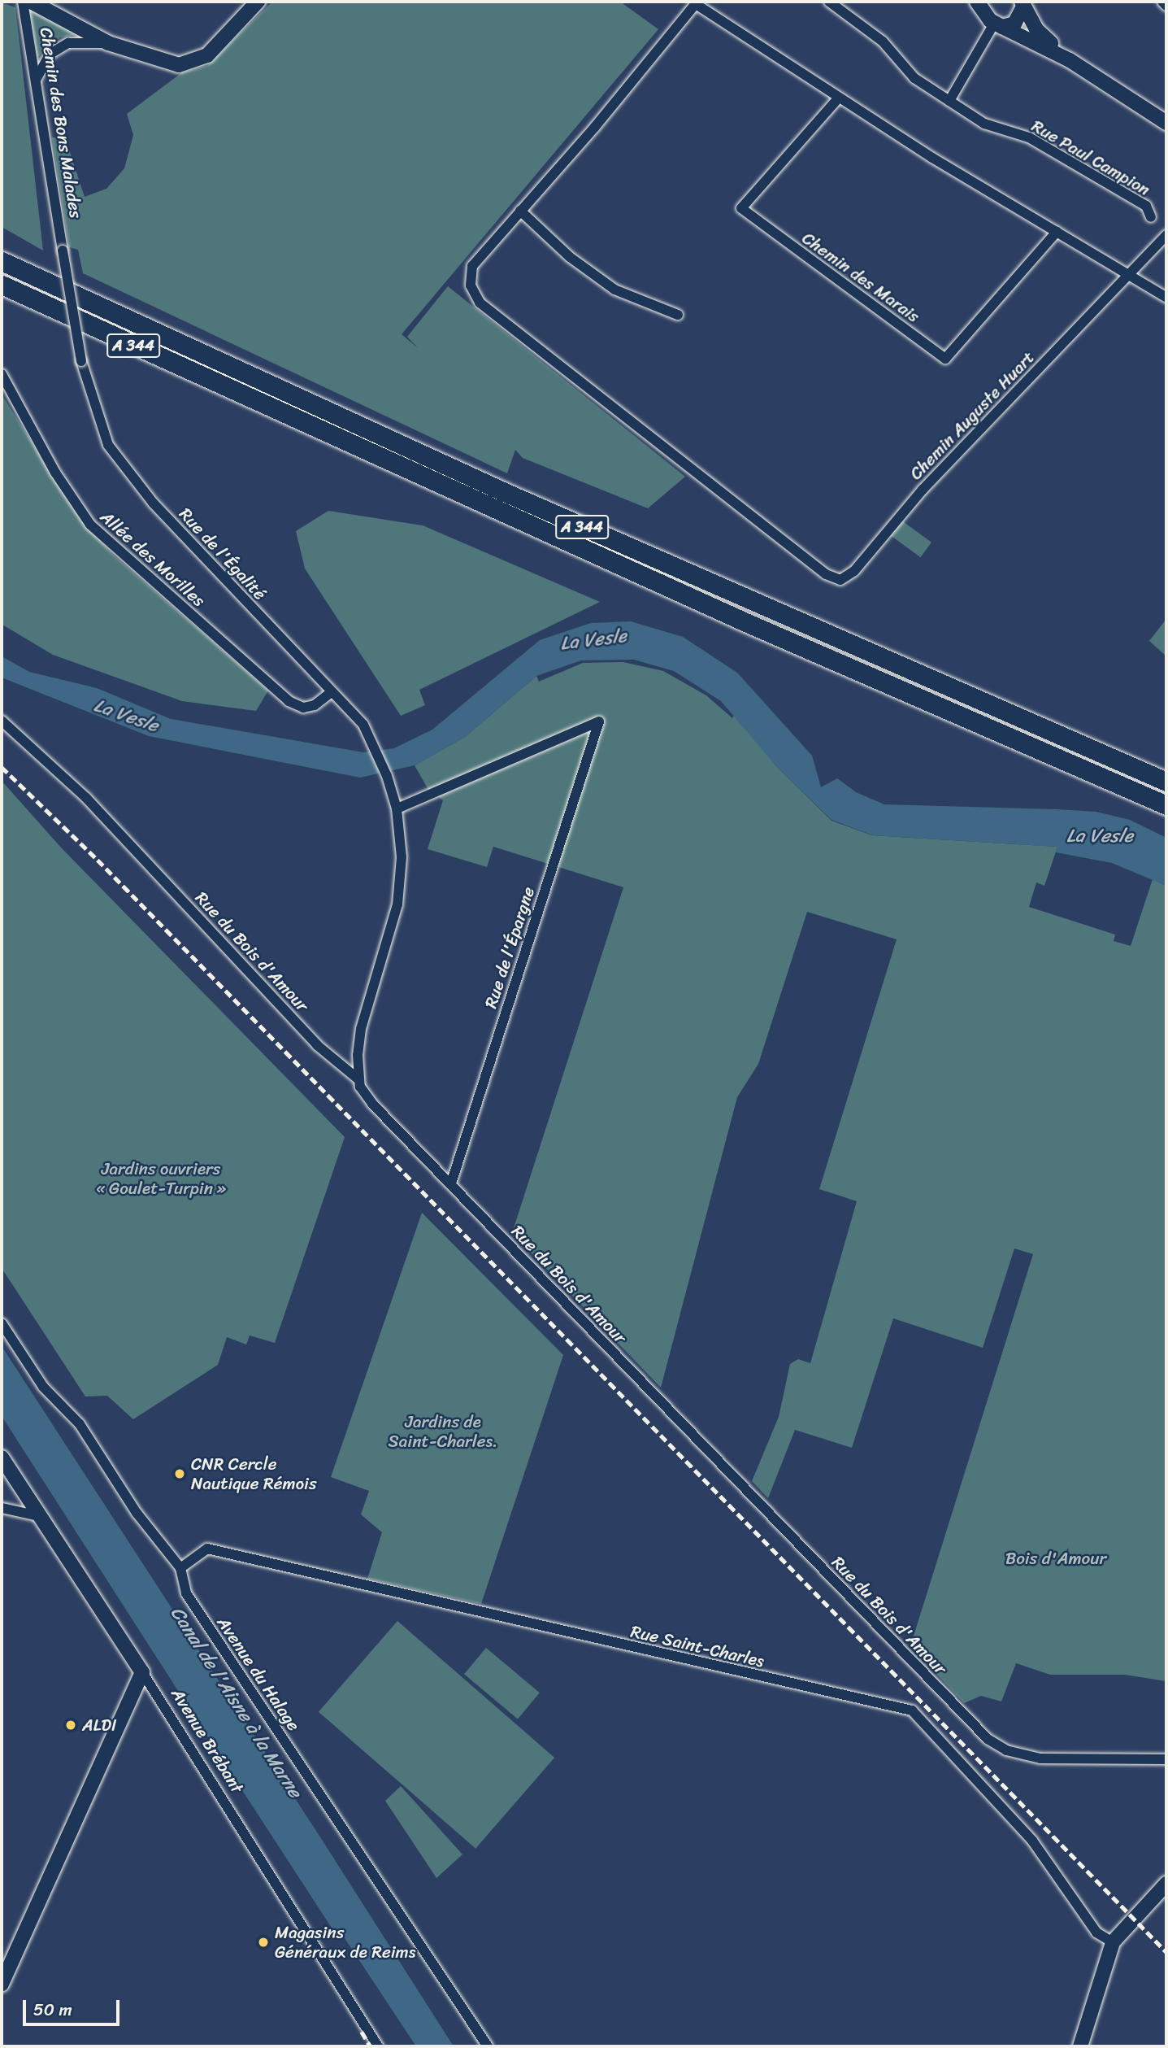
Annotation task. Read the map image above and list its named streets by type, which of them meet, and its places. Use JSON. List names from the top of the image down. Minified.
{"streets":{"highway":["A 344"],"street":["Chemin des Bons Malades","Rue Paul Campion","Chemin des Marais","Chemin Auguste Huart","Rue de l'Égalité","Allée des Morilles","Rue de l'Épargne","Rue du Bois d'Amour","Rue Saint-Charles","Avenue du Halage","Avenue Brébant"]},"crossings":[["Chemin des Bons Malades","Rue de l'Égalité"],["Rue de l'Égalité","Allée des Morilles"],["Rue de l'Égalité","Rue de l'Épargne"],["Rue de l'Épargne","Rue du Bois d'Amour"],["Rue Saint-Charles","Avenue du Halage"]],"water":["La Vesle","Canal de l'Aisne à la Marne"],"parks":["Jardins ouvriers « Goulet-Turpin »","Jardins de Saint-Charles.","Bois d'Amour"],"places":["CNR Cercle Nautique Rémois","ALDI","Magasins Généraux de Reims"],"scale_bar":"50 m"}
